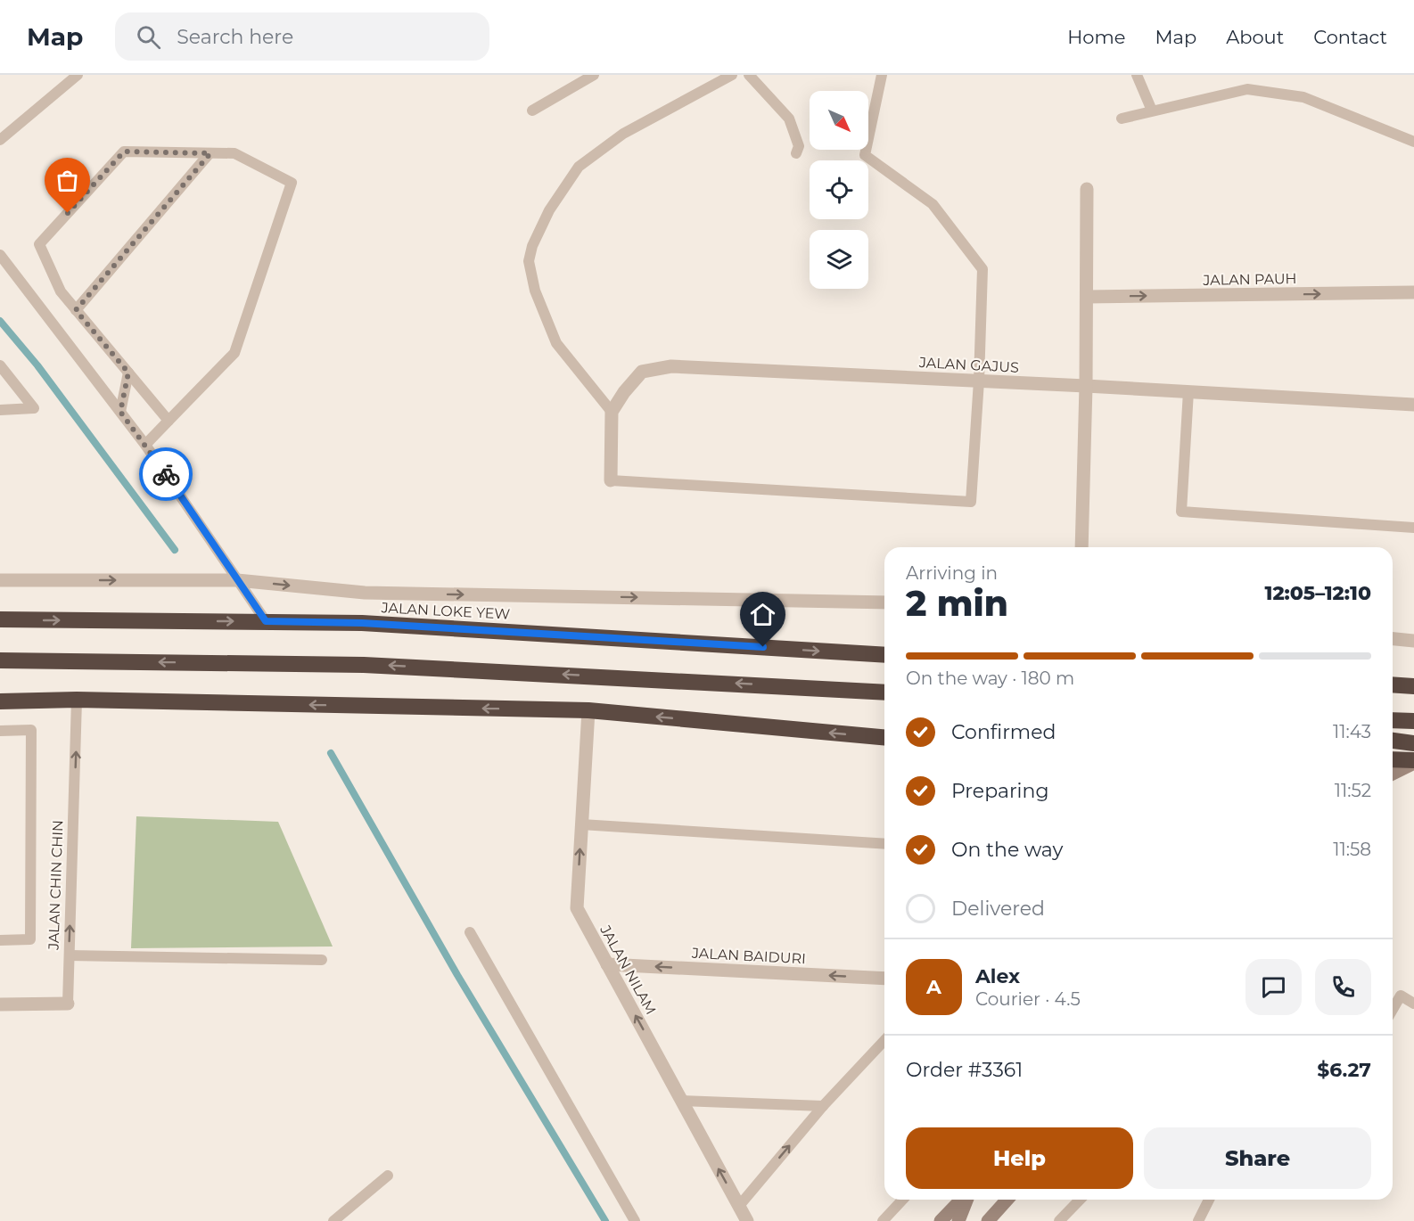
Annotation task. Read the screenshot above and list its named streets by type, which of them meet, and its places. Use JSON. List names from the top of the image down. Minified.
{"streets":{"highway":["JALAN LOKE YEW"],"street":["JALAN PAUH","JALAN GAJUS","JALAN CHIN CHIN","JALAN BAIDURI","JALAN NILAM"]},"crossings":[["JALAN BAIDURI","JALAN NILAM"]],"one_way":["JALAN PAUH","JALAN CHIN CHIN","JALAN BAIDURI","JALAN NILAM"],"north":"bottom right","page":{"header":"Map","search":"Search here","nav":["Home","Map","About","Contact"],"heading":["2 min","Arriving in","12:05–12:10"],"panel":["Alex","Courier · 4.5","Order #3361","$6.27"],"bar":"On the way · 180 m","list":[["Confirmed","11:43"],["Preparing","11:52"],["On the way","11:58"],"Delivered"],"round":"A","buttons":["Help","Share"]}}
